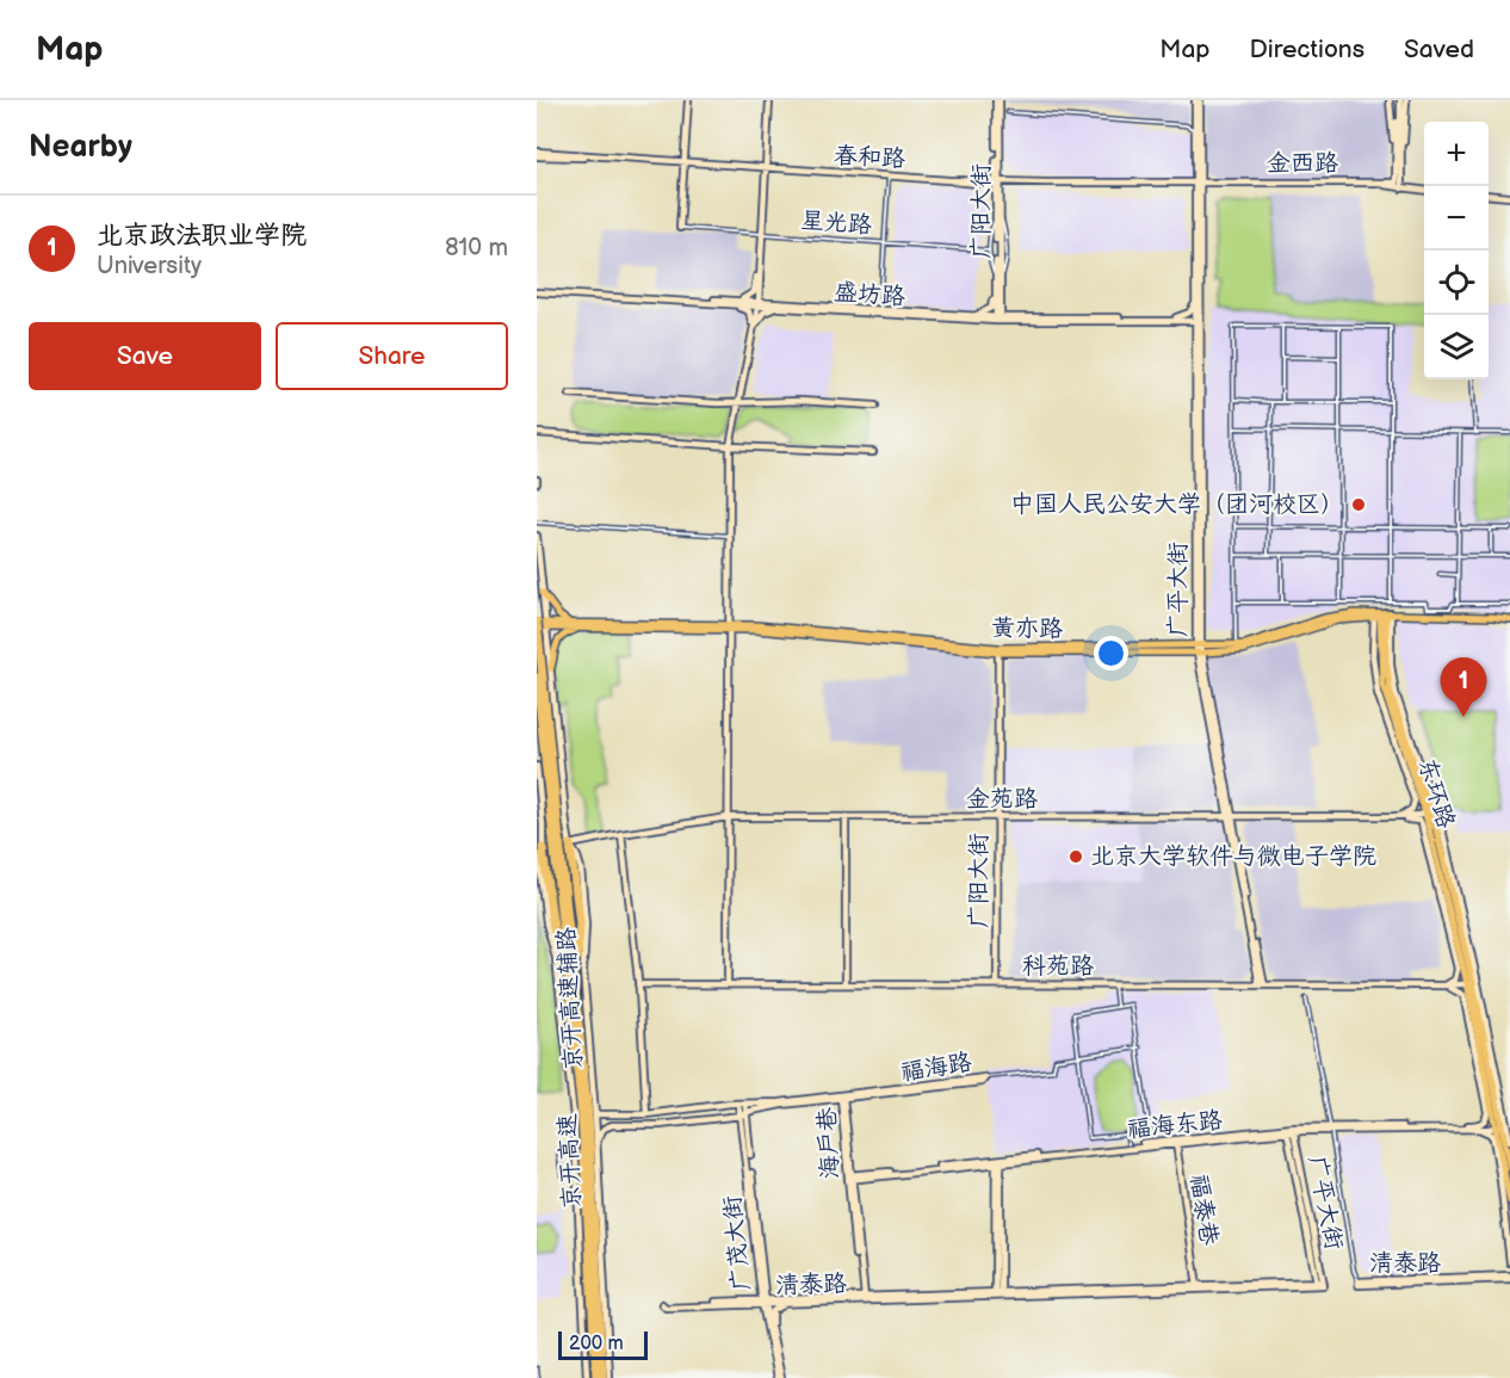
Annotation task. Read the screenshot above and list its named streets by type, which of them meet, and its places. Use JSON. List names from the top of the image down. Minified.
{"streets":{"highway":["京开高速"],"main road":["黄亦路","东环路"],"street":["春和路","金西路","广阳大街","星光路","盛坊路","广平大街","金苑路","科苑路","京开高速辅路","福海路","福海东路","海户巷","福泰巷","广茂大街","清泰路"]},"crossings":[["春和路","金西路"],["春和路","广阳大街"],["春和路","广平大街"],["金西路","广平大街"],["广阳大街","盛坊路"],["广阳大街","黄亦路"],["广阳大街","金苑路"],["广阳大街","科苑路"],["盛坊路","广平大街"],["广平大街","黄亦路"],["广平大街","金苑路"],["广平大街","科苑路"],["广平大街","福海东路"],["广平大街","清泰路"],["黄亦路","东环路"],["黄亦路","京开高速辅路"],["黄亦路","京开高速"],["东环路","金苑路"],["东环路","科苑路"],["金苑路","京开高速辅路"],["京开高速辅路","福海路"],["京开高速辅路","京开高速"],["福海路","海户巷"],["福海路","广茂大街"],["福海东路","海户巷"],["福海东路","福泰巷"],["海户巷","清泰路"],["福泰巷","清泰路"],["广茂大街","清泰路"]],"places":["中国人民公安大学（团河校区）","北京大学软件与微电子学院"],"scale_bar":"200 m","page":{"header":"Map","nav":["Map","Directions","Saved"],"heading":"Nearby","map_buttons":["+","−"],"list":[{"mark":"1","name":"北京政法职业学院","note":"University","value":"810 m"}],"buttons":["Save","Share"],"pins":"1","scale":"200 m"}}
